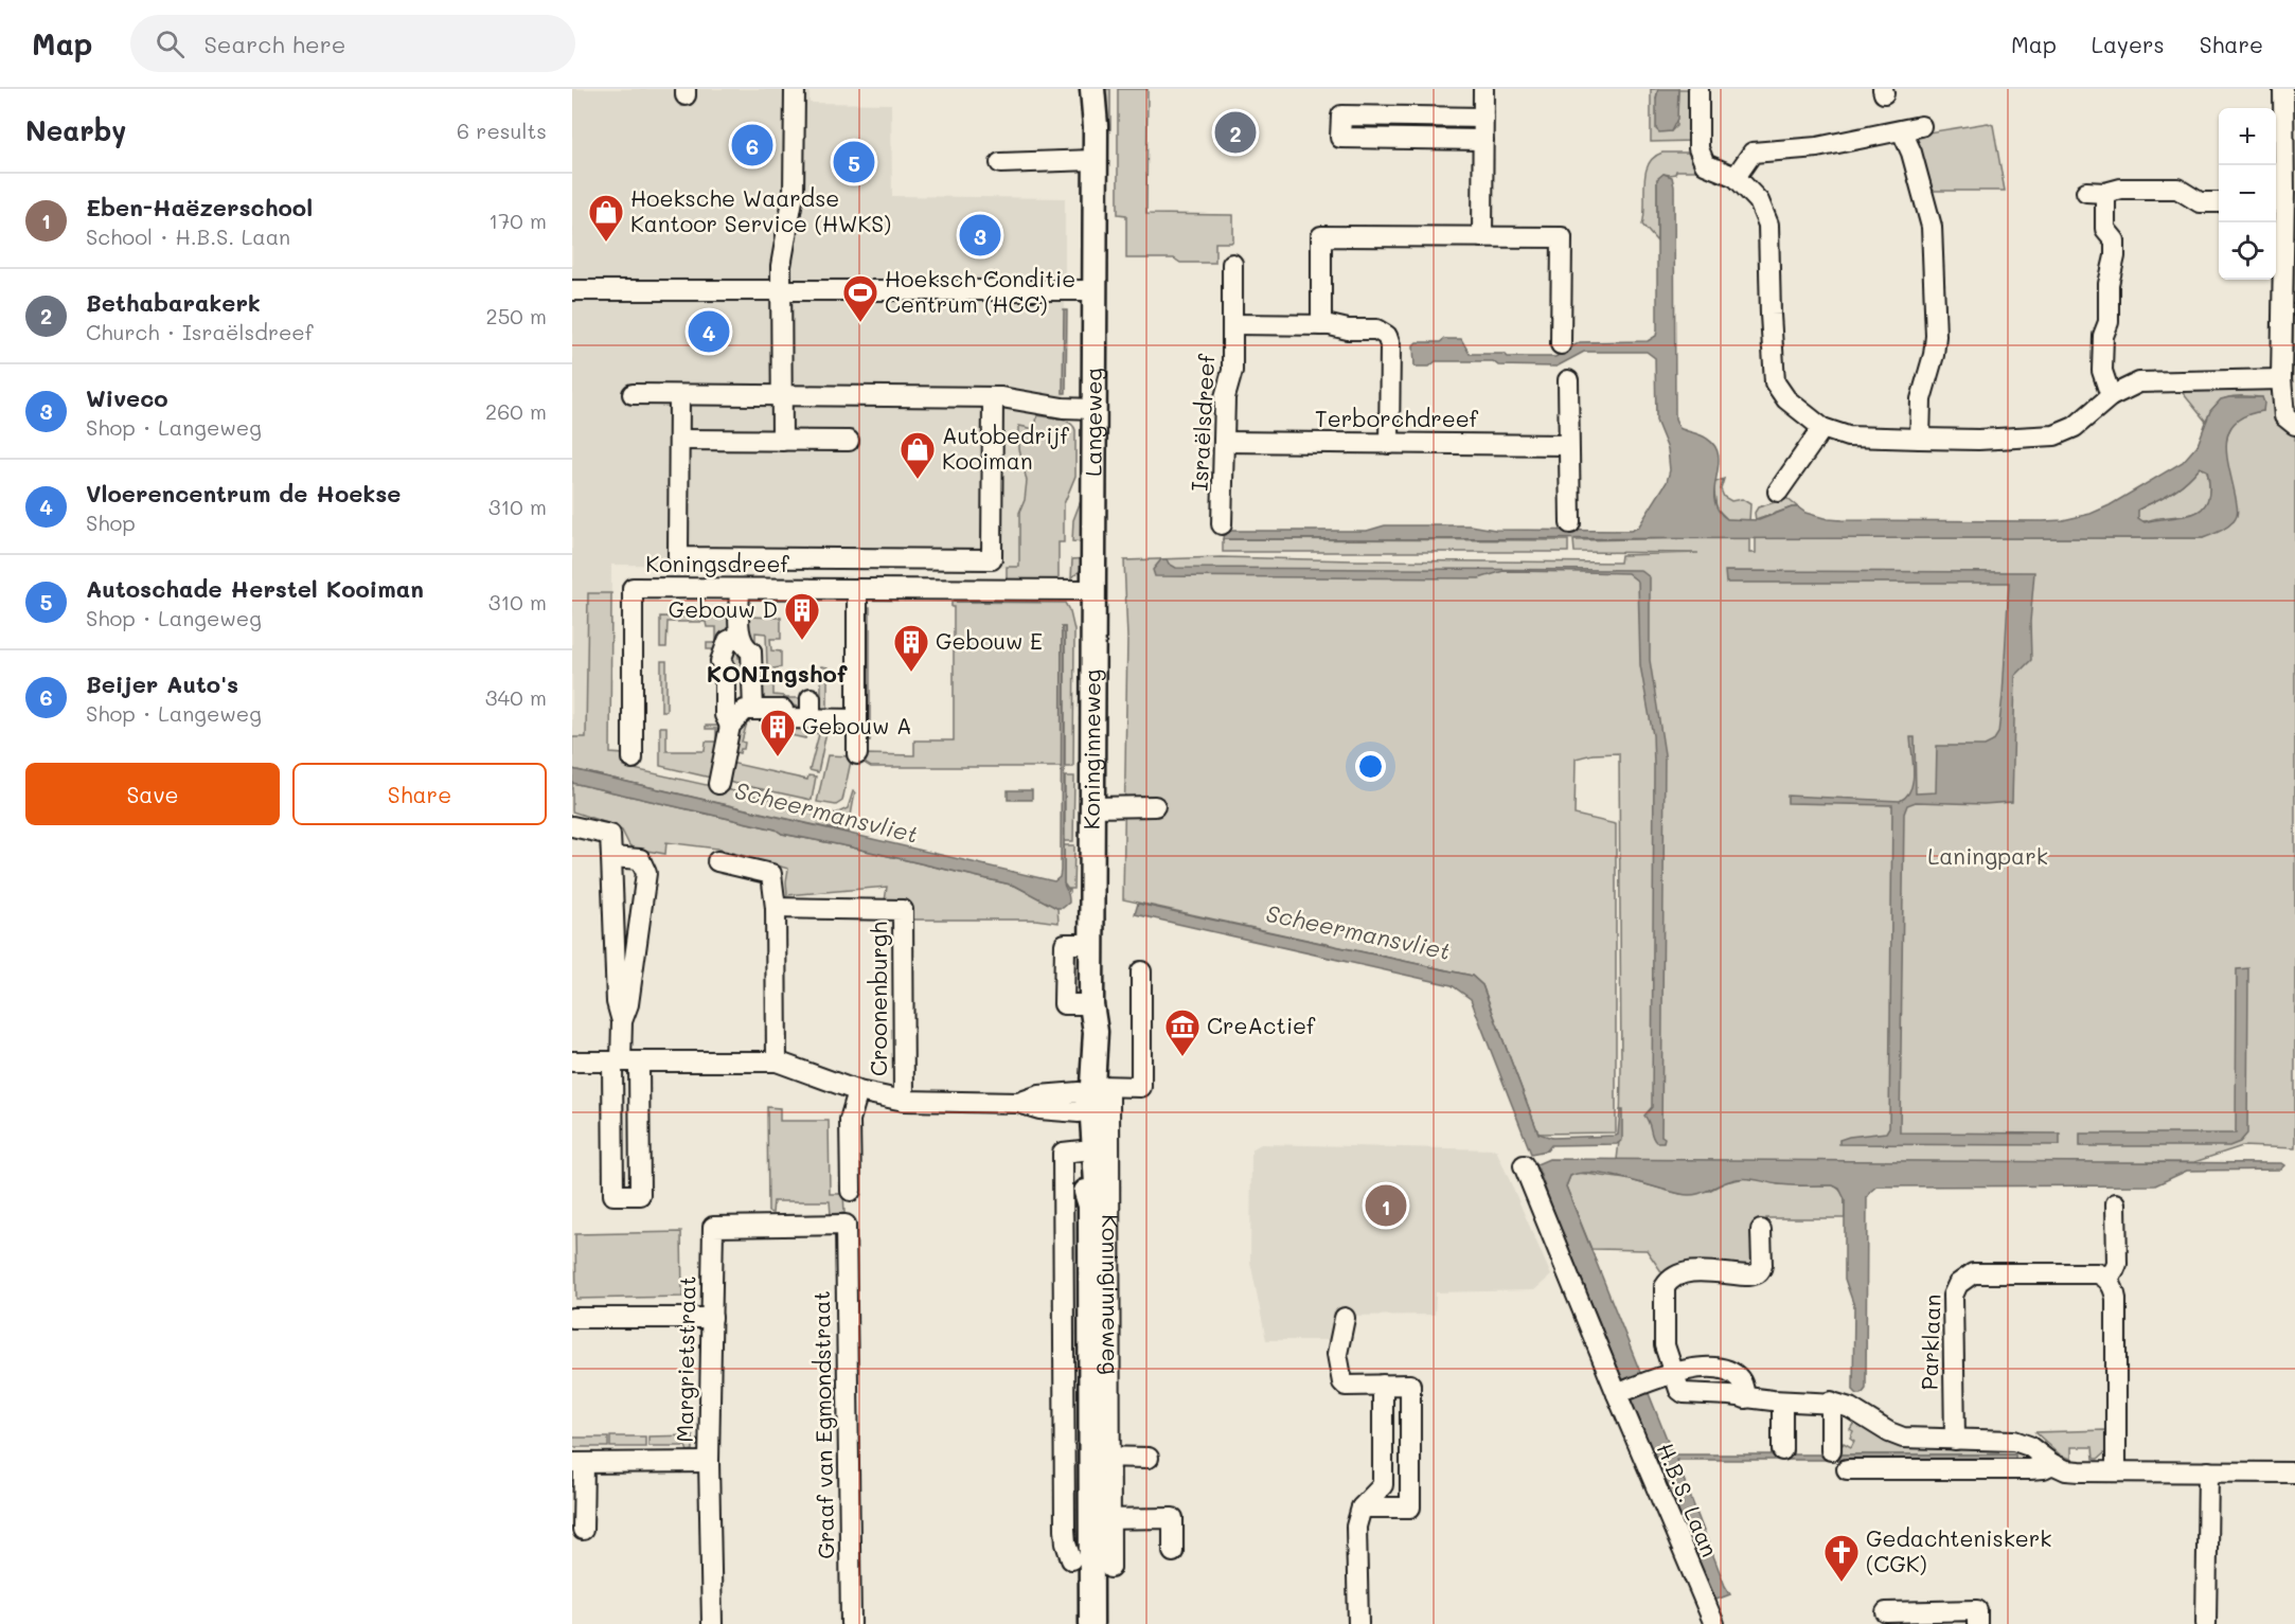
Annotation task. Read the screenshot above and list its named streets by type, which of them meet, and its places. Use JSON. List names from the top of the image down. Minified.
{"streets":{"main road":["Langeweg","Koninginneweg"],"street":["Terborchdreef","Israëlsdreef","Koningsdreef","Croonenburgh","Parklaan","Margrietstraat","Graaf van Egmondstraat","H.B.S. Laan"]},"crossings":[["Terborchdreef","Israëlsdreef"],["Langeweg","Koninginneweg"],["Koningsdreef","Koninginneweg"],["Koninginneweg","Croonenburgh"],["Margrietstraat","Graaf van Egmondstraat"]],"districts":["KONIngshof"],"water":["Scheermansvliet"],"parks":["Laningpark"],"places":{"shop":["Hoeksche Waardse Kantoor Service (HWKS)","Autobedrijf Kooiman"],"sports":["Hoeksch Conditie Centrum (HCC)"],"building":["Gebouw D","Gebouw E","Gebouw A"],"museum":["CreActief"],"church":["Gedachteniskerk (CGK)"]},"page":{"header":"Map","search":"Search here","nav":["Map","Layers","Share"],"heading":["Nearby","6 results"],"map_buttons":["+","−"],"pins":["2","6","5","3","4","1"],"list":[{"mark":"1","name":"Eben-Haëzerschool","note":"School · H.B.S. Laan","value":"170 m"},{"mark":"2","name":"Bethabarakerk","note":"Church · Israëlsdreef","value":"250 m"},{"mark":"3","name":"Wiveco","note":"Shop · Langeweg","value":"260 m"},{"mark":"4","name":"Vloerencentrum de Hoekse","note":"Shop","value":"310 m"},{"mark":"5","name":"Autoschade Herstel Kooiman","note":"Shop · Langeweg","value":"310 m"},{"mark":"6","name":"Beijer Auto's","note":"Shop · Langeweg","value":"340 m"}],"buttons":["Save","Share"]}}
